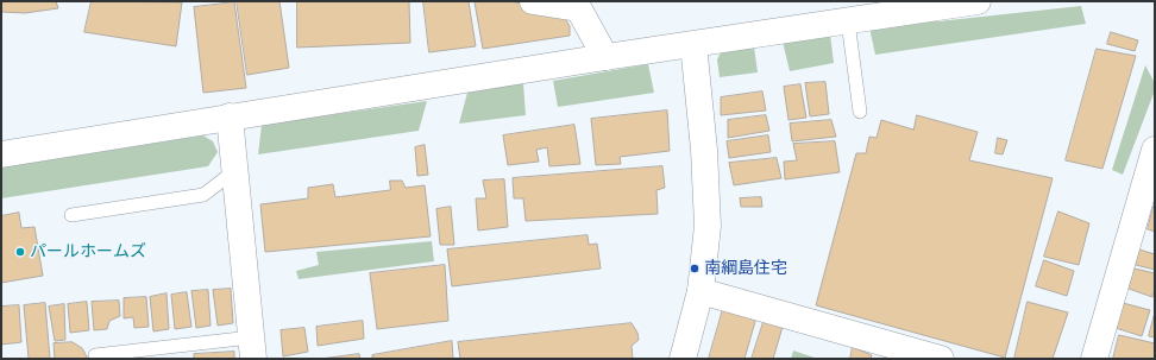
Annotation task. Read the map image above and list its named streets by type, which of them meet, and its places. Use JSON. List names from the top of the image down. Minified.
{"places":["パールホームズ","南綱島住宅"]}
